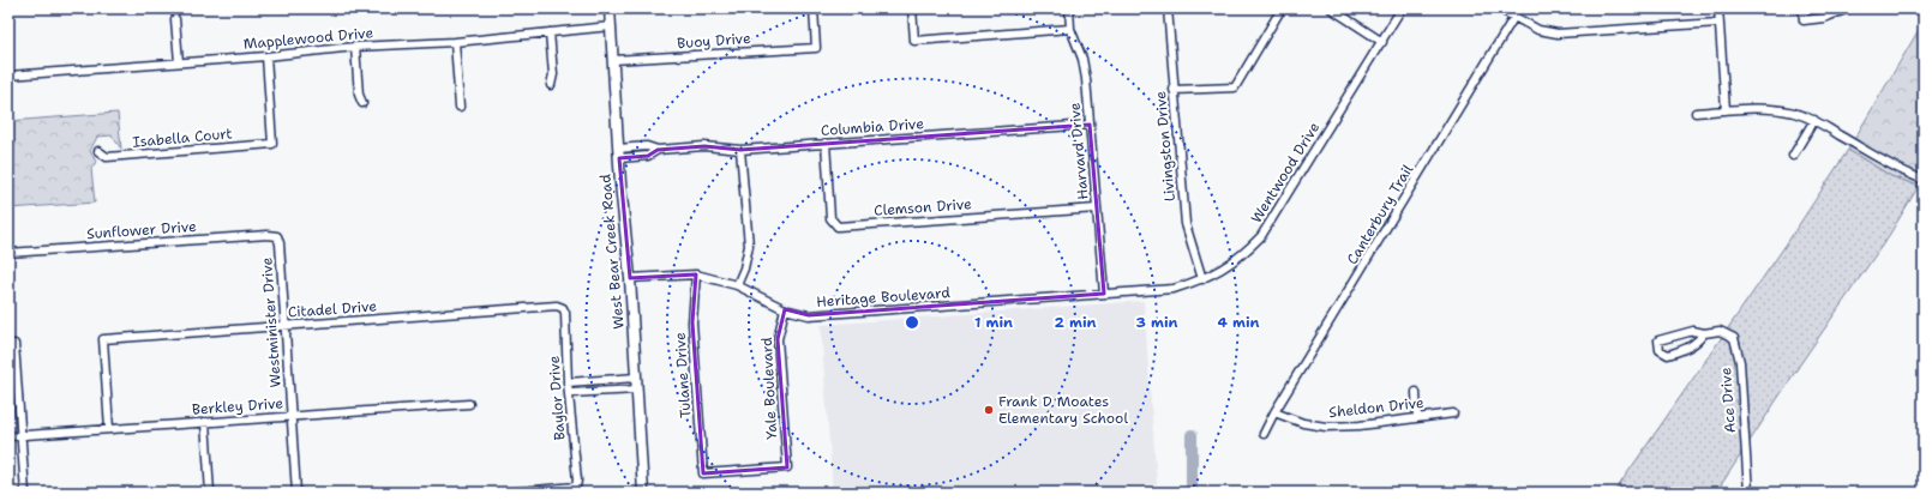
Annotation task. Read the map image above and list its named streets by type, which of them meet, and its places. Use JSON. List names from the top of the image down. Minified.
{"streets":{"main road":["West Bear Creek Road"],"street":["Mapplewood Drive","Buoy Drive","Columbia Drive","Isabella Court","Livingston Drive","Harvard Drive","Wentwood Drive","Clemson Drive","Canterbury Trail","Sunflower Drive","Heritage Boulevard","Citadel Drive","Westminister Drive","Tulane Drive","Yale Boulevard","Baylor Drive","Ace Drive","Berkley Drive","Sheldon Drive"]},"crossings":[["Mapplewood Drive","Isabella Court"],["Mapplewood Drive","West Bear Creek Road"],["Buoy Drive","West Bear Creek Road"],["Columbia Drive","Harvard Drive"],["Columbia Drive","Clemson Drive"],["Columbia Drive","West Bear Creek Road"],["Livingston Drive","Wentwood Drive"],["Harvard Drive","Clemson Drive"],["Harvard Drive","Heritage Boulevard"],["Wentwood Drive","Heritage Boulevard"],["Canterbury Trail","Sheldon Drive"],["Sunflower Drive","Westminister Drive"],["West Bear Creek Road","Heritage Boulevard"],["Heritage Boulevard","Tulane Drive"],["Heritage Boulevard","Yale Boulevard"],["Citadel Drive","Westminister Drive"],["Citadel Drive","Baylor Drive"],["Citadel Drive","Berkley Drive"],["Westminister Drive","Berkley Drive"],["Tulane Drive","Yale Boulevard"]],"places":["Frank D Moates Elementary School"],"rings":["1 min","2 min","3 min","4 min"]}
